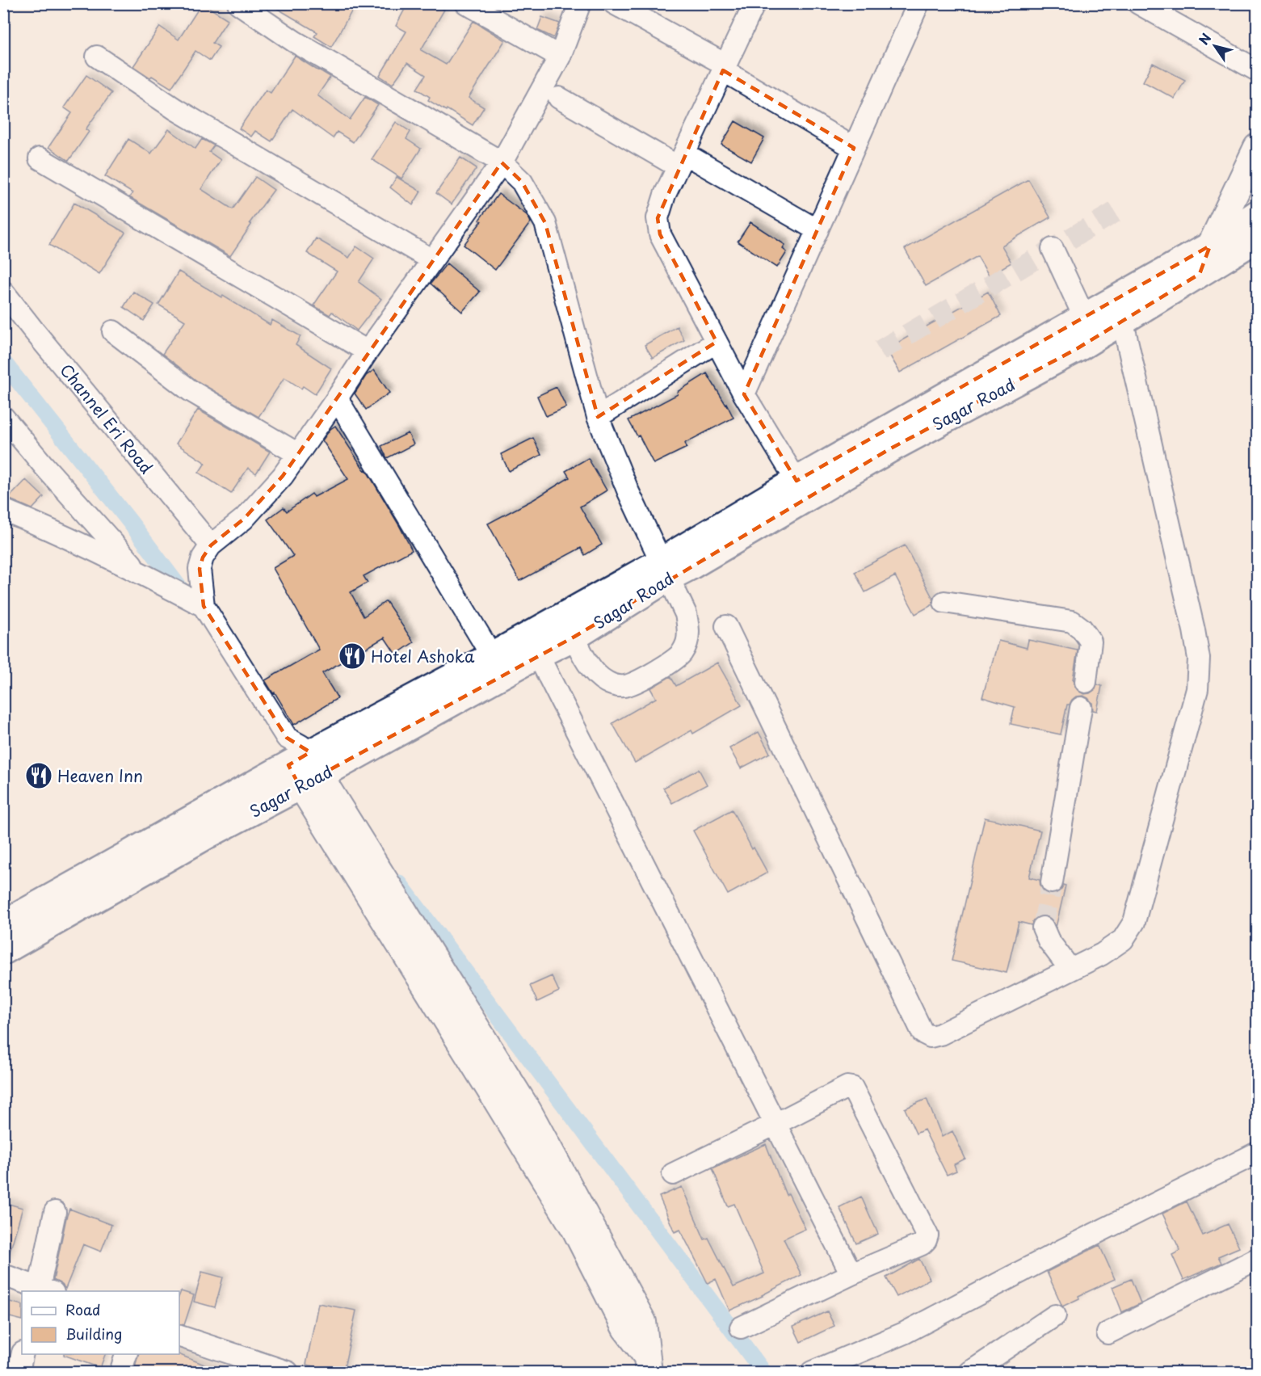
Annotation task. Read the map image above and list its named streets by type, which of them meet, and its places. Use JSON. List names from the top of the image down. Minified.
{"streets":{"highway":["Sagar Road"],"street":["Channel Eri Road"]},"places":{"restaurant":["Hotel Ashoka","Heaven Inn"]},"legend":["Road","Building"],"north":"top left"}
